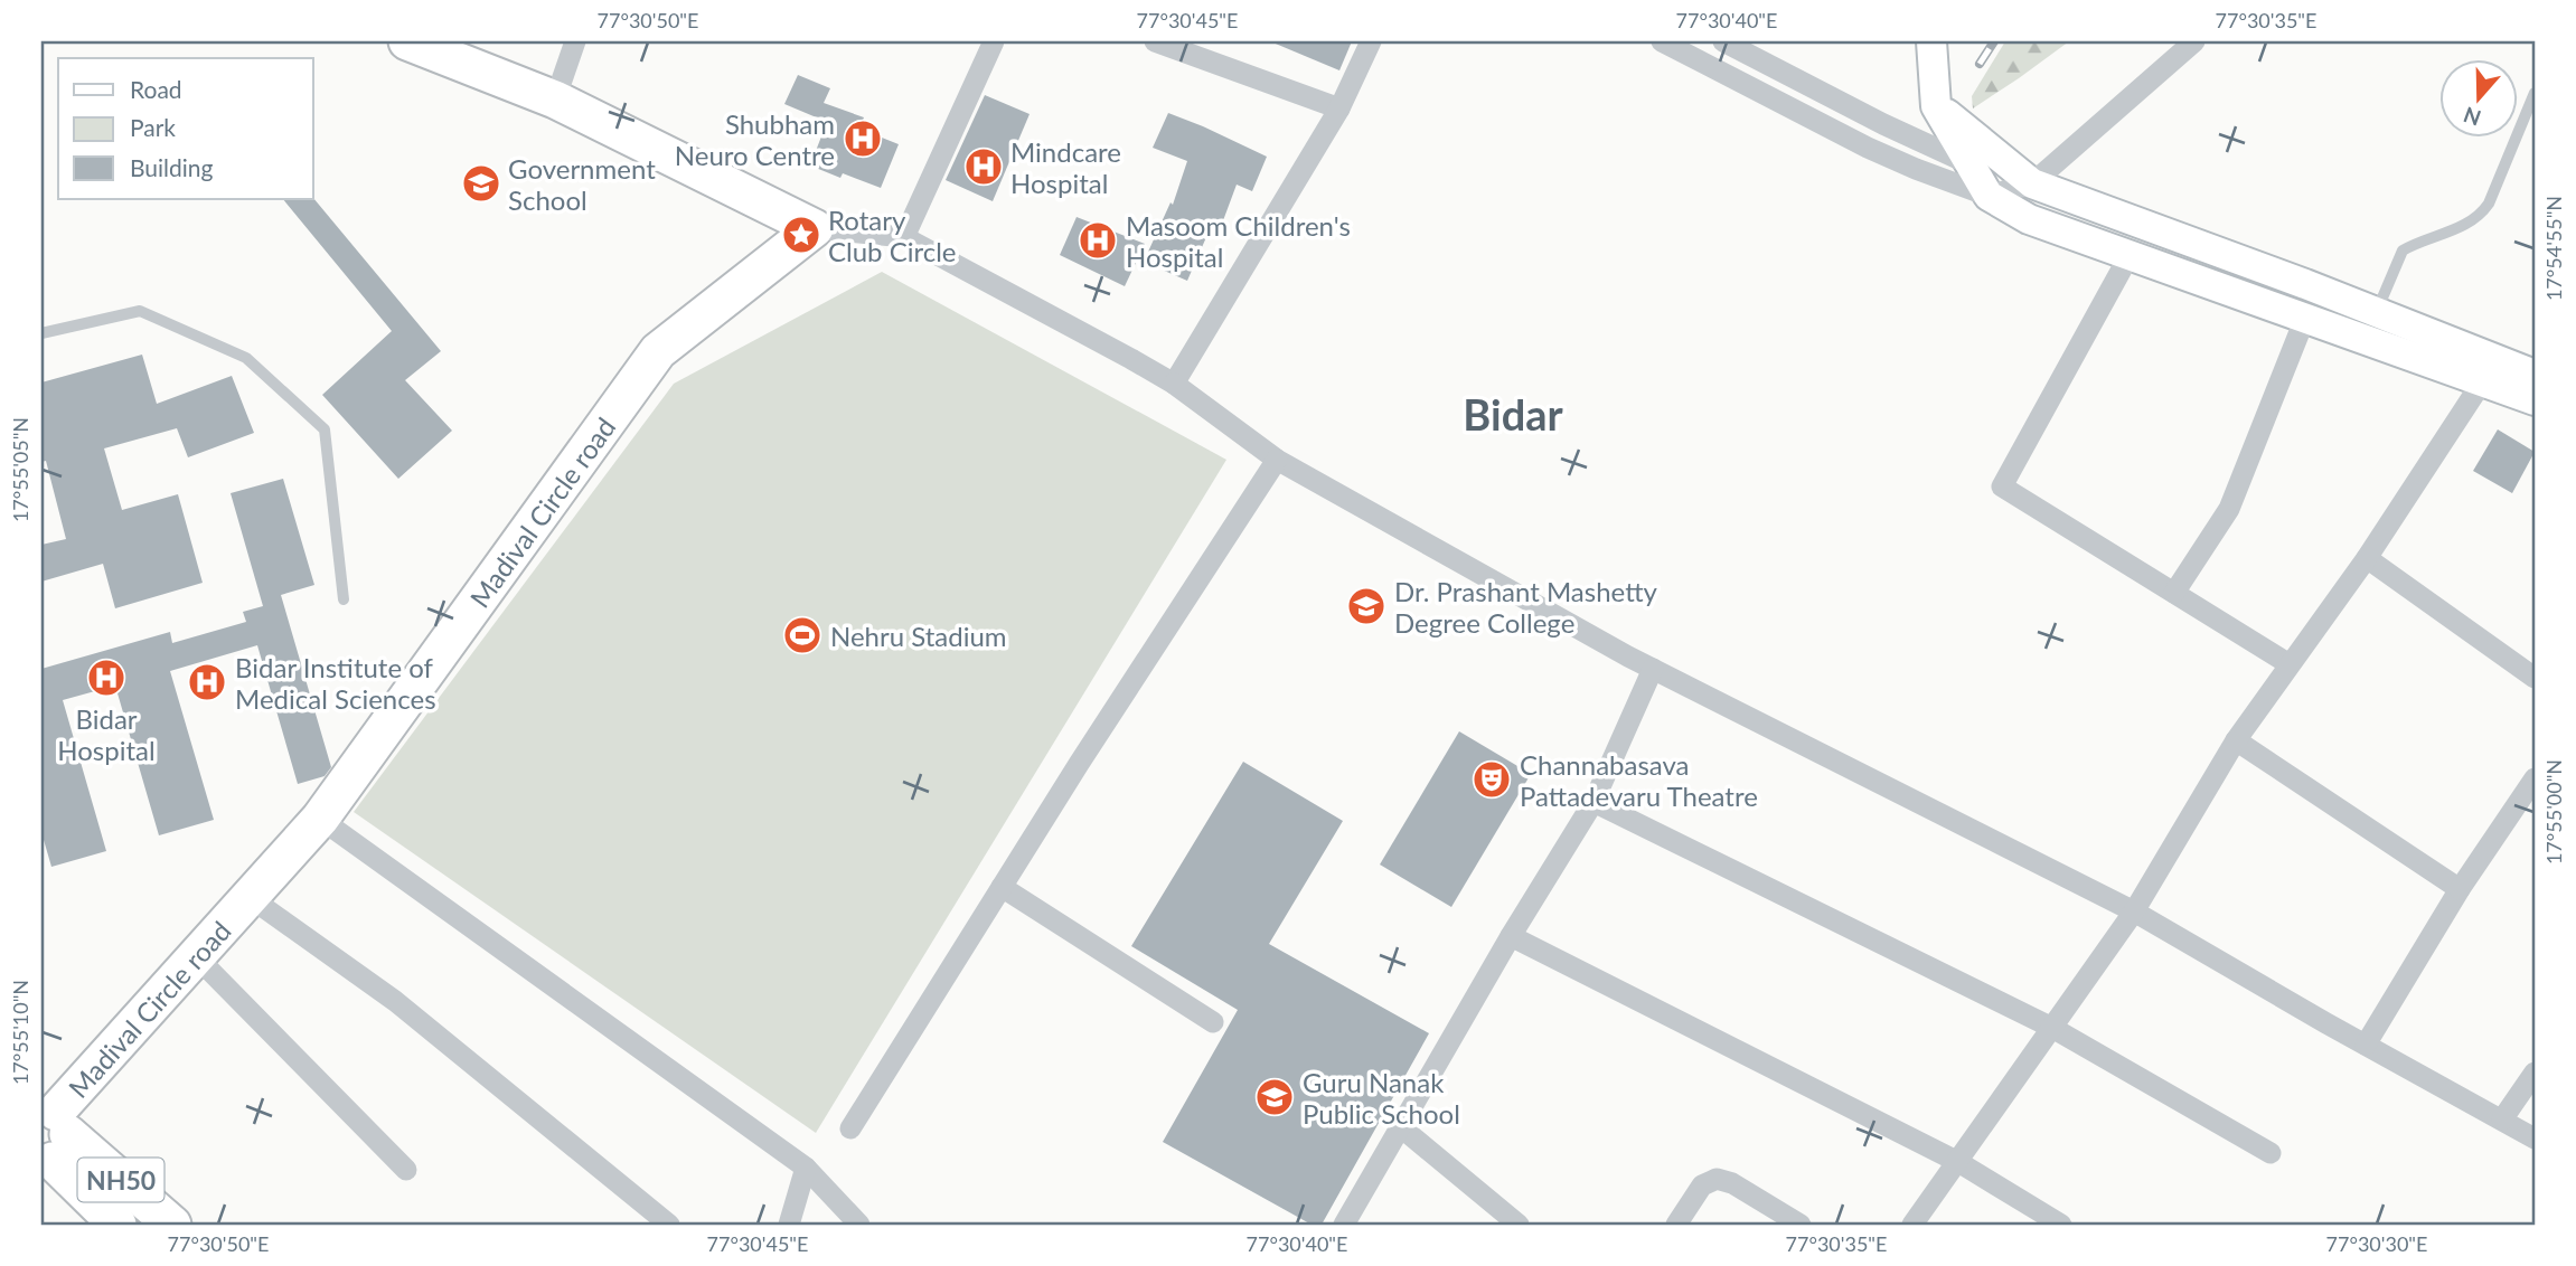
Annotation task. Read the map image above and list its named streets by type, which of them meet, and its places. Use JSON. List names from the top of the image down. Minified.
{"streets":{"highway":["Madival Circle road","NH50"]},"crossings":[["Madival Circle road","NH50"]],"districts":["Bidar"],"places":{"hospital":["Shubham Neuro Centre","Mindcare Hospital","Masoom Children's Hospital","Bidar Hospital","Bidar Institute of Medical Sciences"],"school or university":["Government School","Dr. Prashant Mashetty Degree College","Guru Nanak Public School"],"place":["Rotary Club Circle"],"sports":["Nehru Stadium"],"theatre":["Channabasava Pattadevaru Theatre"]},"legend":["Road","Park","Building"],"north":"bottom","coordinates":["77°30'50\"E","77°30'45\"E","77°30'40\"E","77°30'35\"E","17°54'55\"N","17°55'05\"N","17°55'00\"N","17°55'10\"N","77°30'30\"E"]}
